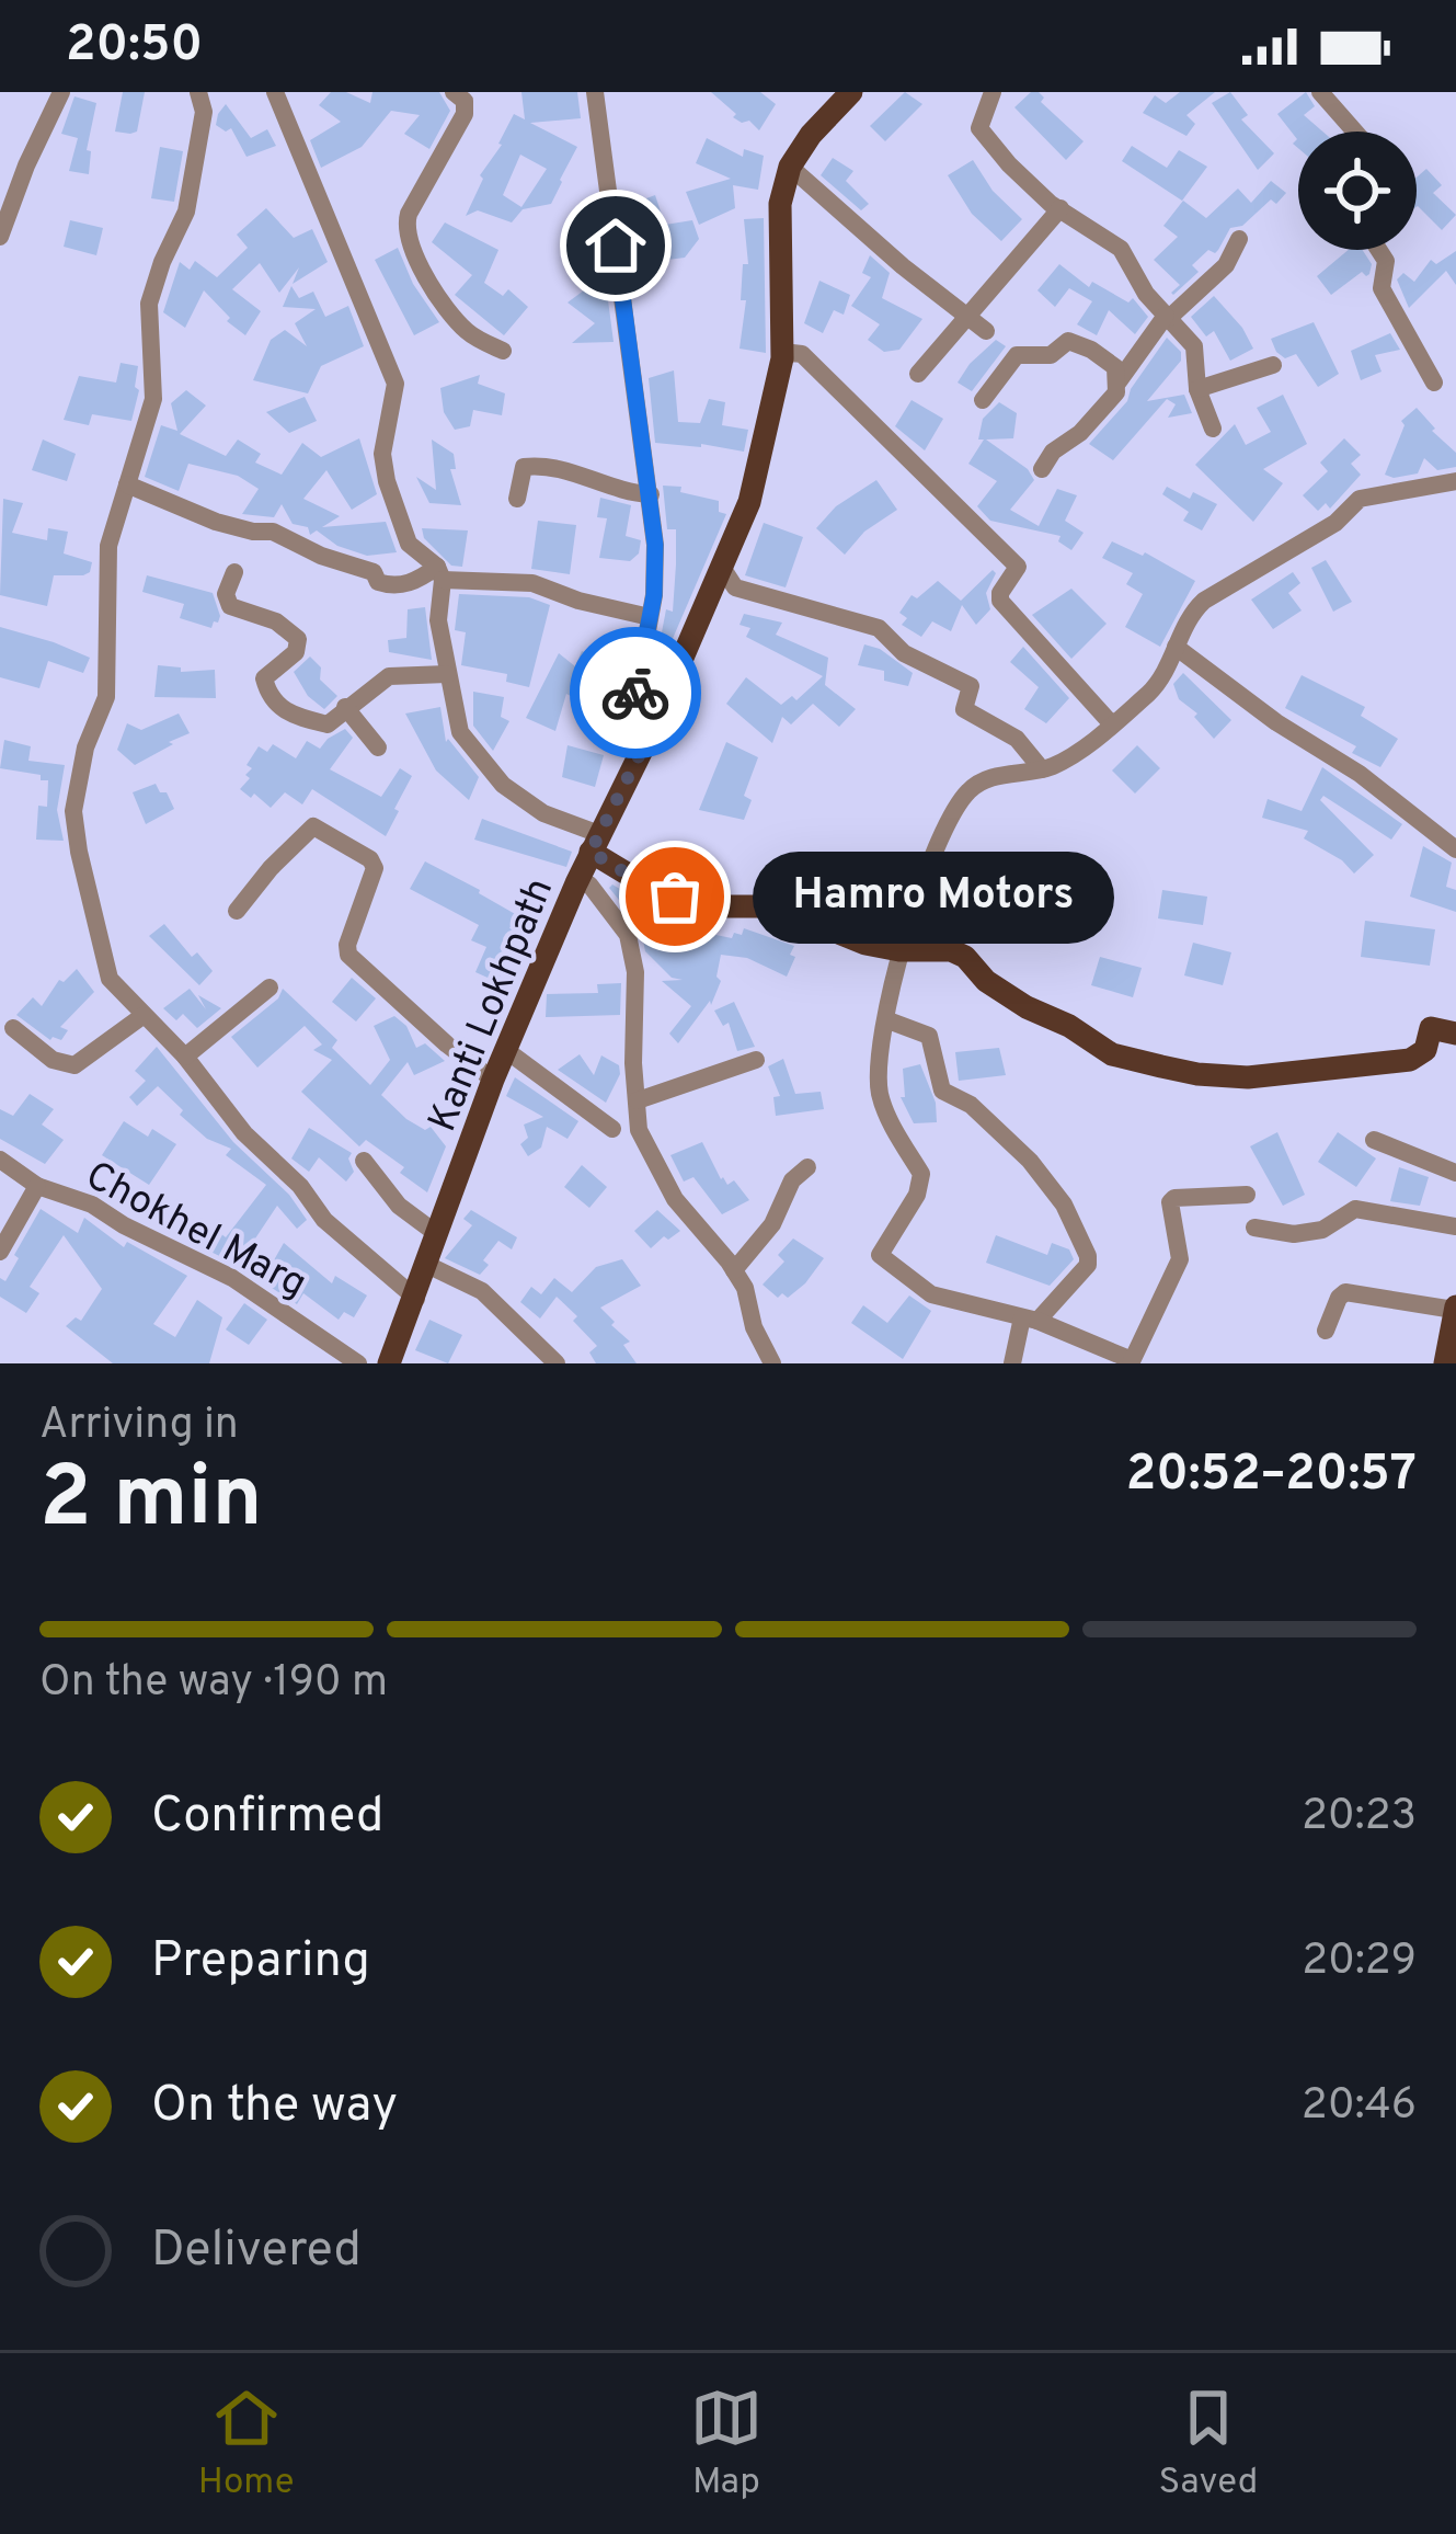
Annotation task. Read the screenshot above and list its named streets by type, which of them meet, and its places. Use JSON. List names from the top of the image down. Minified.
{"streets":{"main road":["Kanti Lokhpath"],"street":["Chokhel Marg"]},"places":["Hamro Motors"],"page":{"status":"20:50","bubble":"Hamro Motors","heading":["2 min","Arriving in","20:52–20:57"],"bar":"On the way · 190 m","list":[["Confirmed","20:23"],["Preparing","20:29"],["On the way","20:46"],"Delivered"],"tabs":["Home","Map","Saved"]}}
